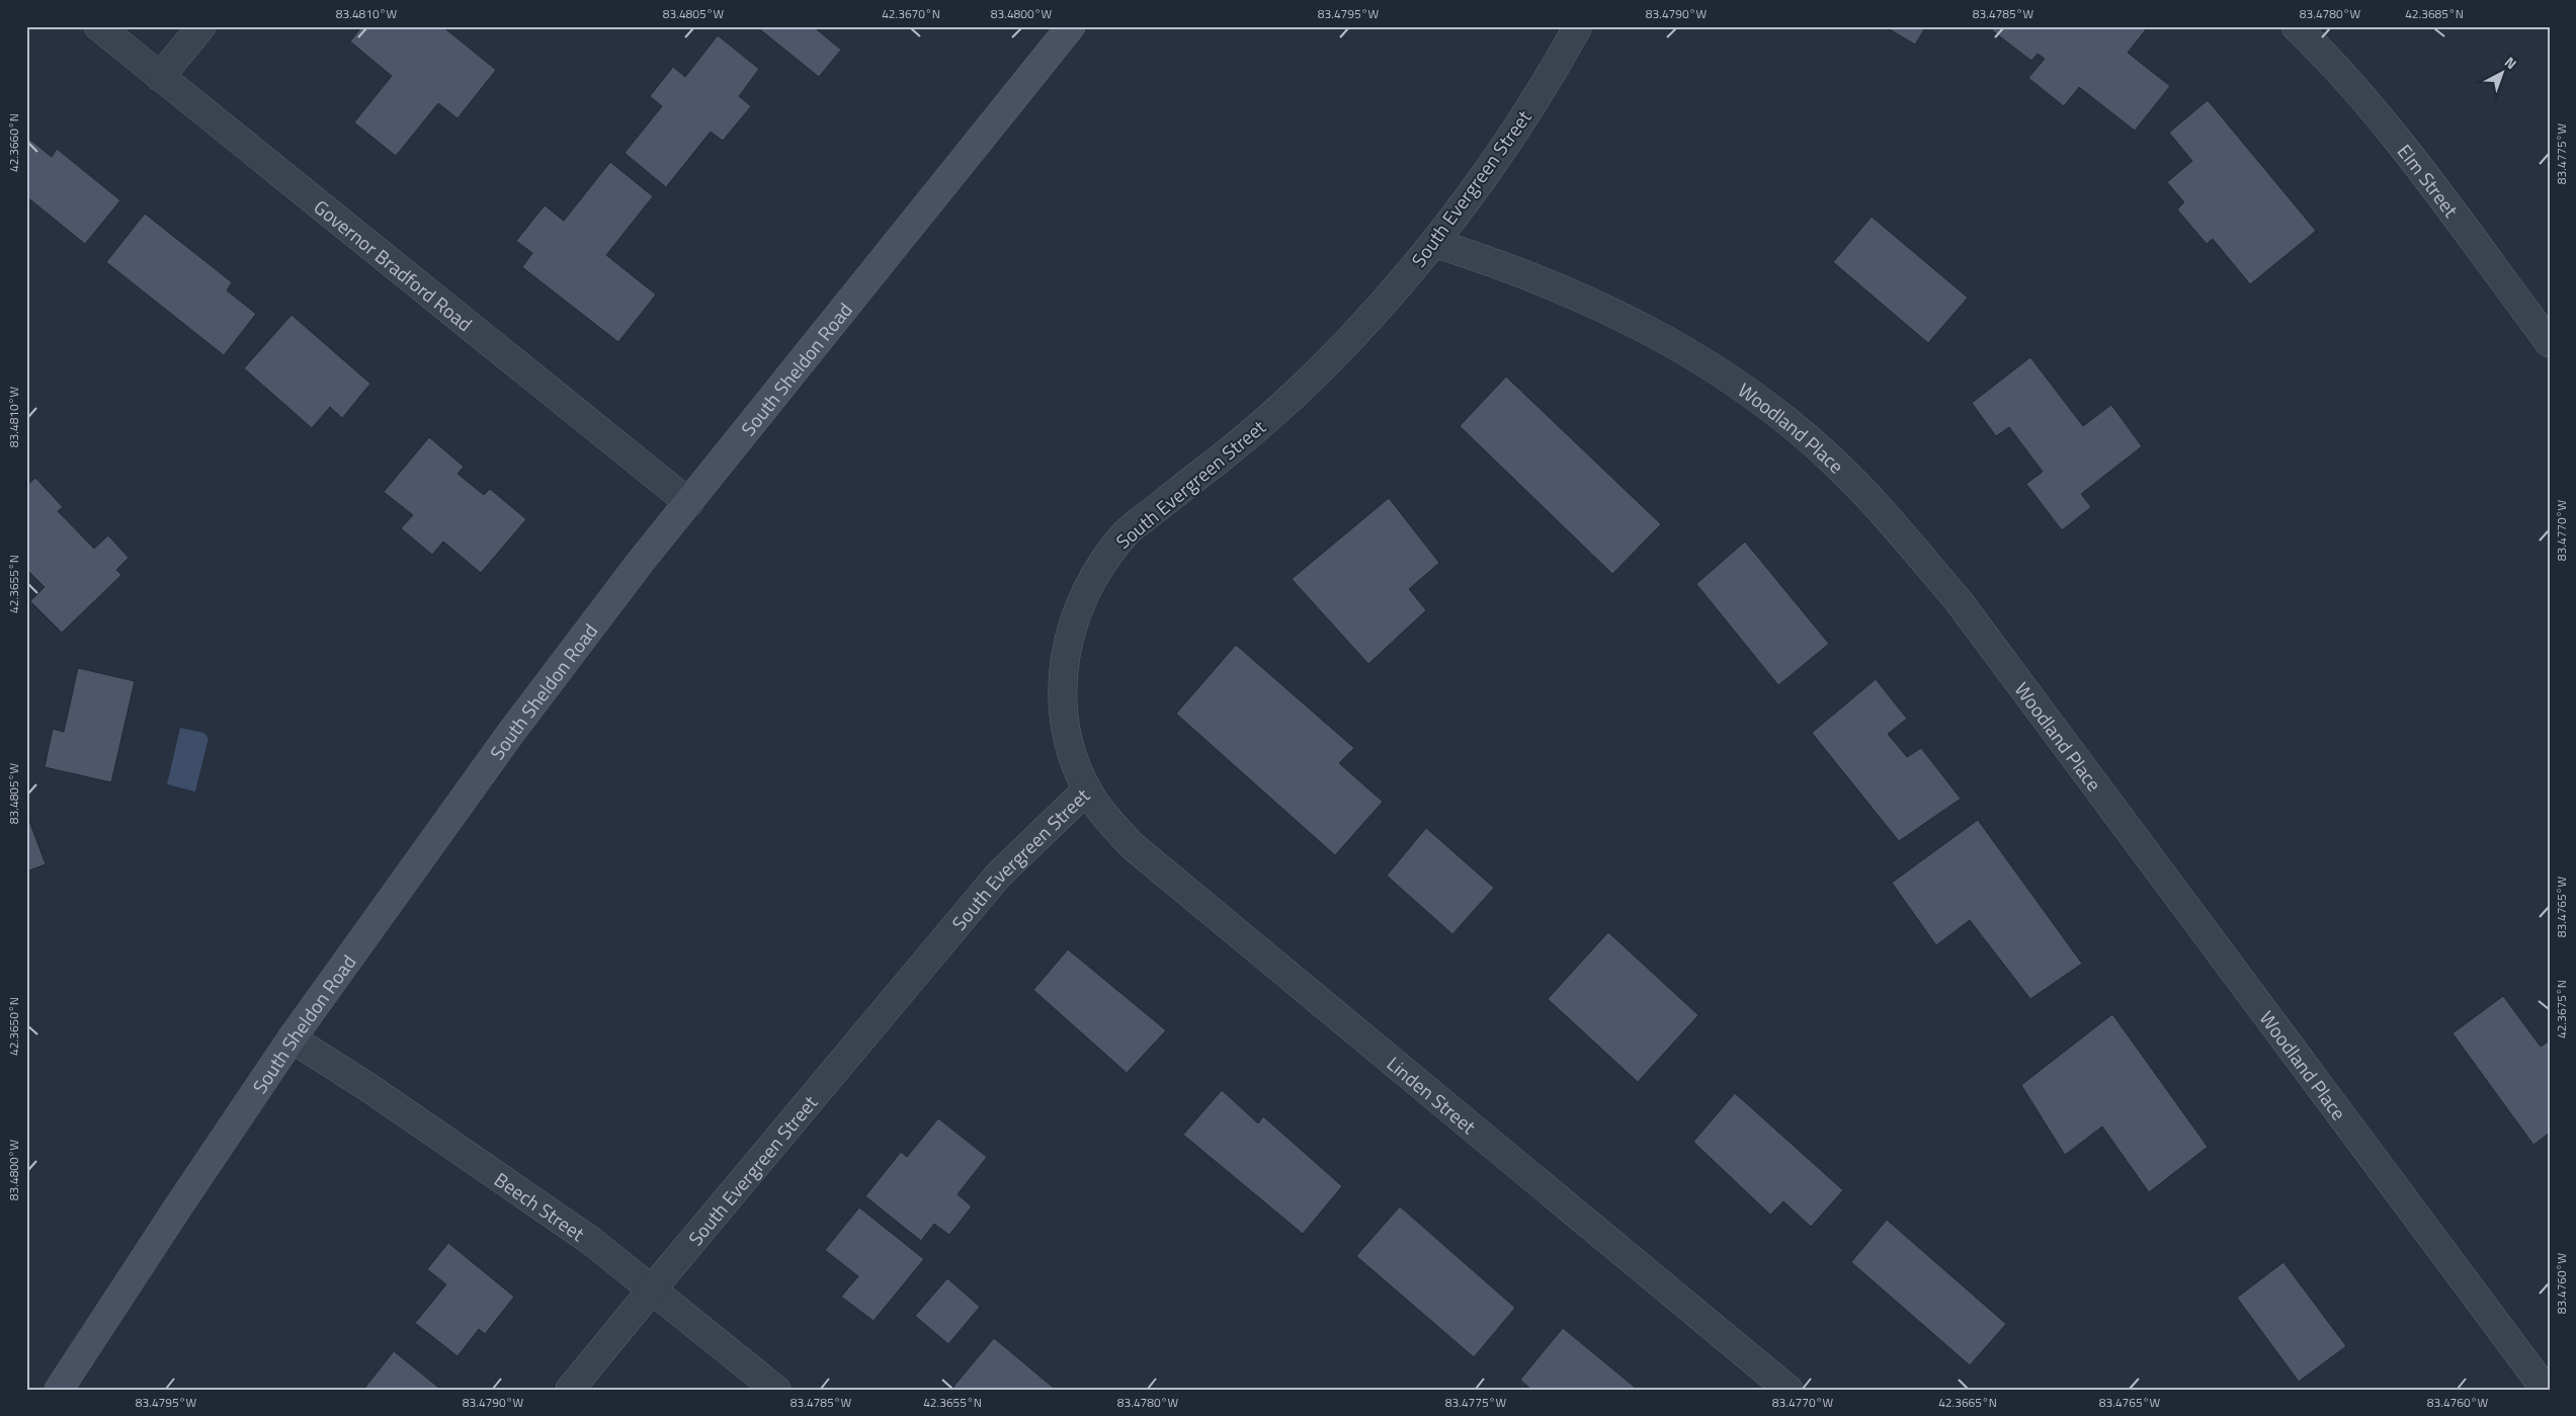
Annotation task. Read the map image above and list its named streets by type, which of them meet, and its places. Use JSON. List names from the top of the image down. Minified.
{"streets":{"main road":["South Sheldon Road"],"street":["Elm Street","South Evergreen Street","Governor Bradford Road","Woodland Place","Linden Street","Beech Street"]},"crossings":[["South Evergreen Street","Woodland Place"],["South Evergreen Street","Linden Street"],["South Evergreen Street","Beech Street"],["Governor Bradford Road","South Sheldon Road"],["South Sheldon Road","Beech Street"]],"north":"top right","coordinates":["83.4810°W","83.4805°W","42.3670°N","83.4800°W","83.4795°W","83.4790°W","83.4785°W","83.4780°W","42.3685°N","42.3660°N","83.4775°W","83.4770°W","42.3655°N","83.4765°W","42.3675°N","42.3650°N","83.4760°W","42.3665°N"]}
